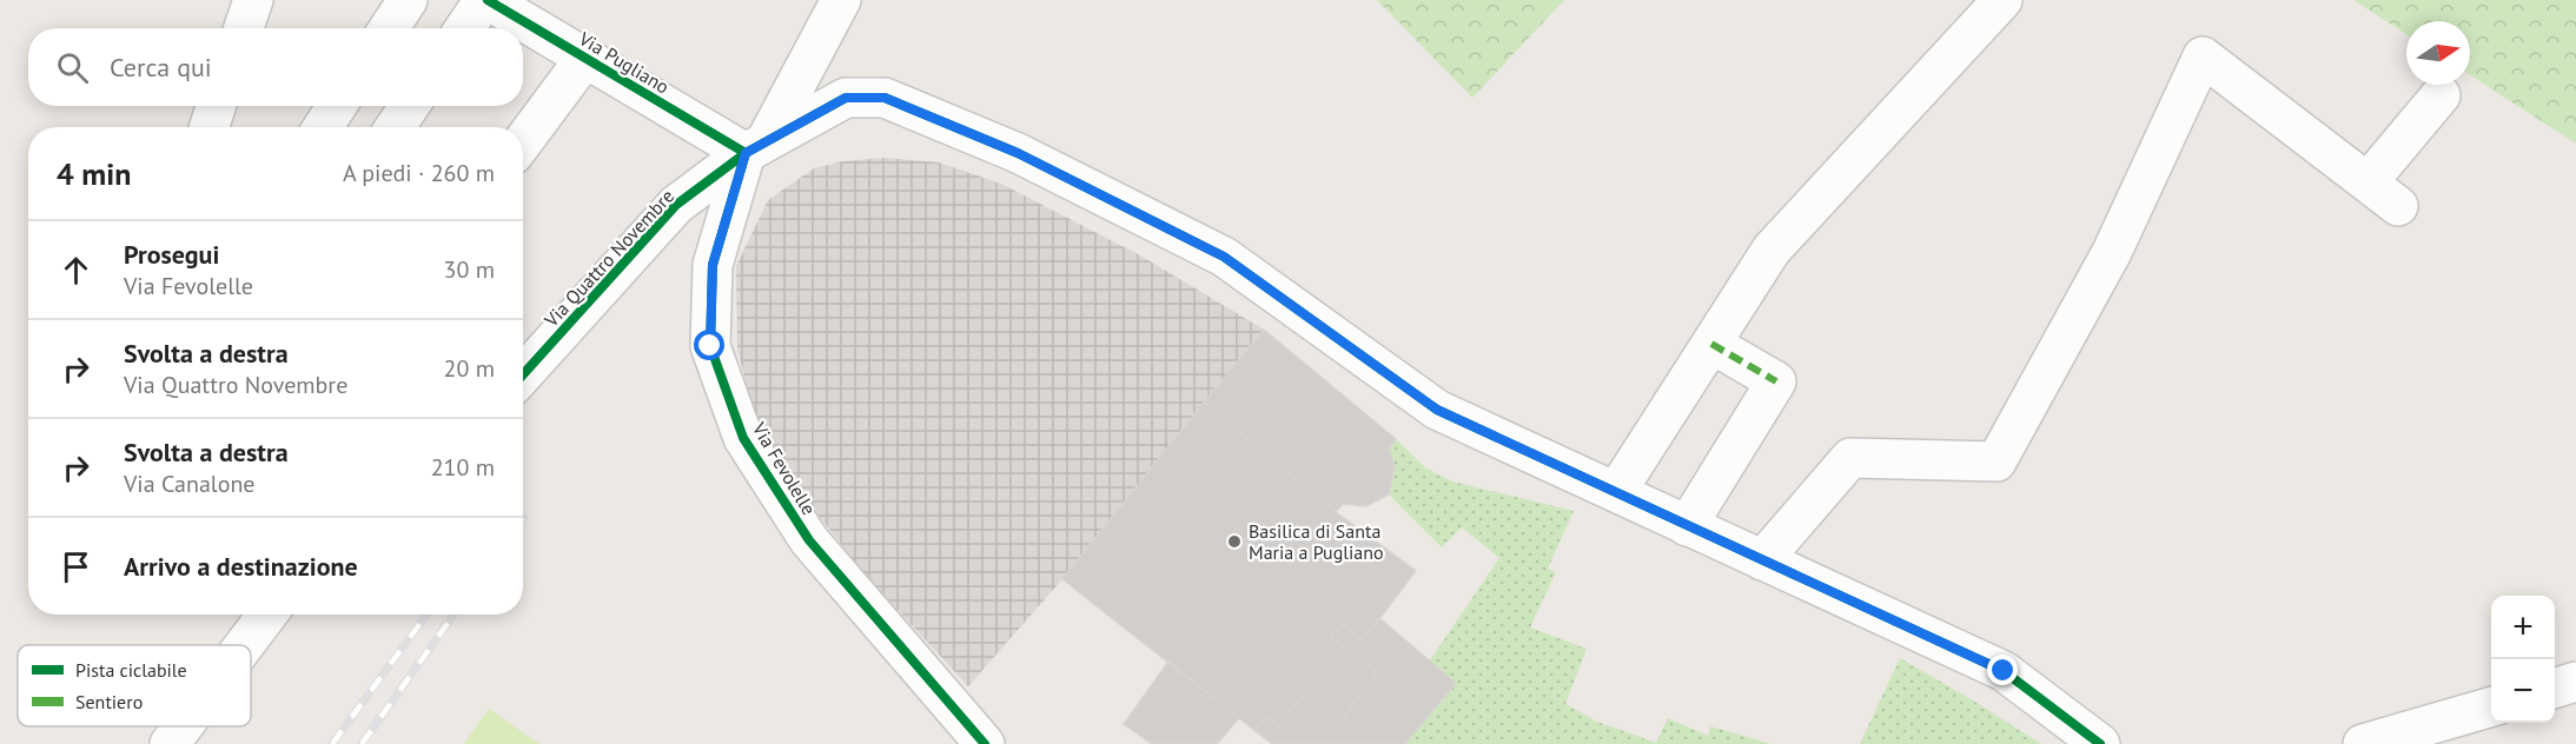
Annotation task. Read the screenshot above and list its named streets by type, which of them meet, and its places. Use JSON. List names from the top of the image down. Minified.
{"streets":{"street":["Via Pugliano","Via Quattro Novembre","Via Fevolelle"]},"crossings":[["Via Pugliano","Via Quattro Novembre"],["Via Pugliano","Via Fevolelle"],["Via Quattro Novembre","Via Fevolelle"]],"places":["Basilica di Santa Maria a Pugliano"],"legend":["Pista ciclabile","Sentiero"],"north":"right","page":{"search":"Cerca qui","heading":["4 min","A piedi · 260 m"],"list":[["Prosegui","Via Fevolelle","30 m"],["Svolta a destra","Via Quattro Novembre","20 m"],["Svolta a destra","Via Canalone","210 m"],"Arrivo a destinazione"],"map_buttons":["+","−"]}}
